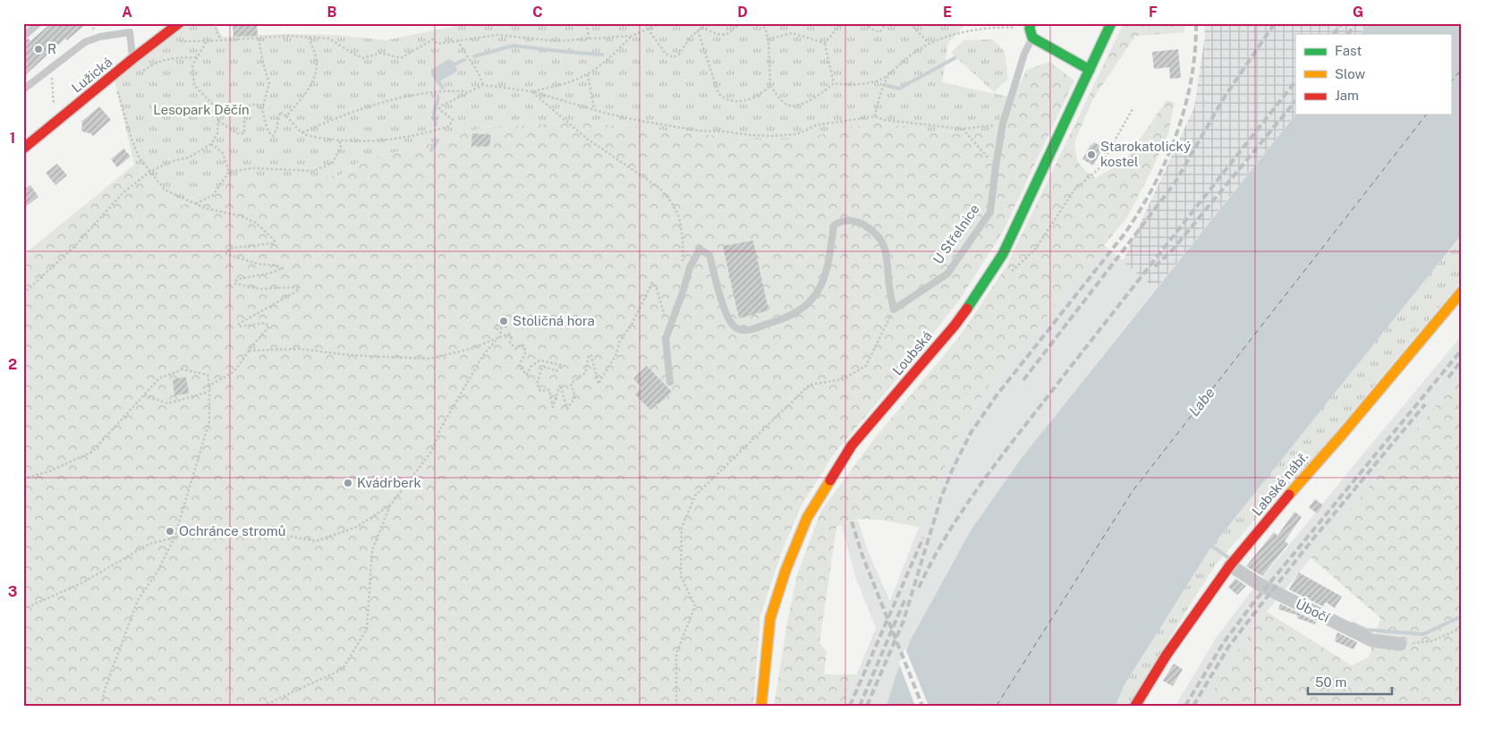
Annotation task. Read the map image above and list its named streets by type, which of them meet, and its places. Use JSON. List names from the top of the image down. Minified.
{"streets":{"street":["Lužická","Loubská","Labské nábř.","Úbočí"],"lane":["U Střelnice"]},"crossings":[["Labské nábř.","Úbočí"]],"water":["Labe"],"parks":["Lesopark Děčín"],"places":["R","Starokatolický kostel","Stoličná hora","Kvádrberk","Ochránce stromů"],"legend":["Fast","Slow","Jam"],"scale_bar":"50 m","grid":{"columns":["A","B","C","D","E","F","G"],"rows":["1","2","3"]}}
